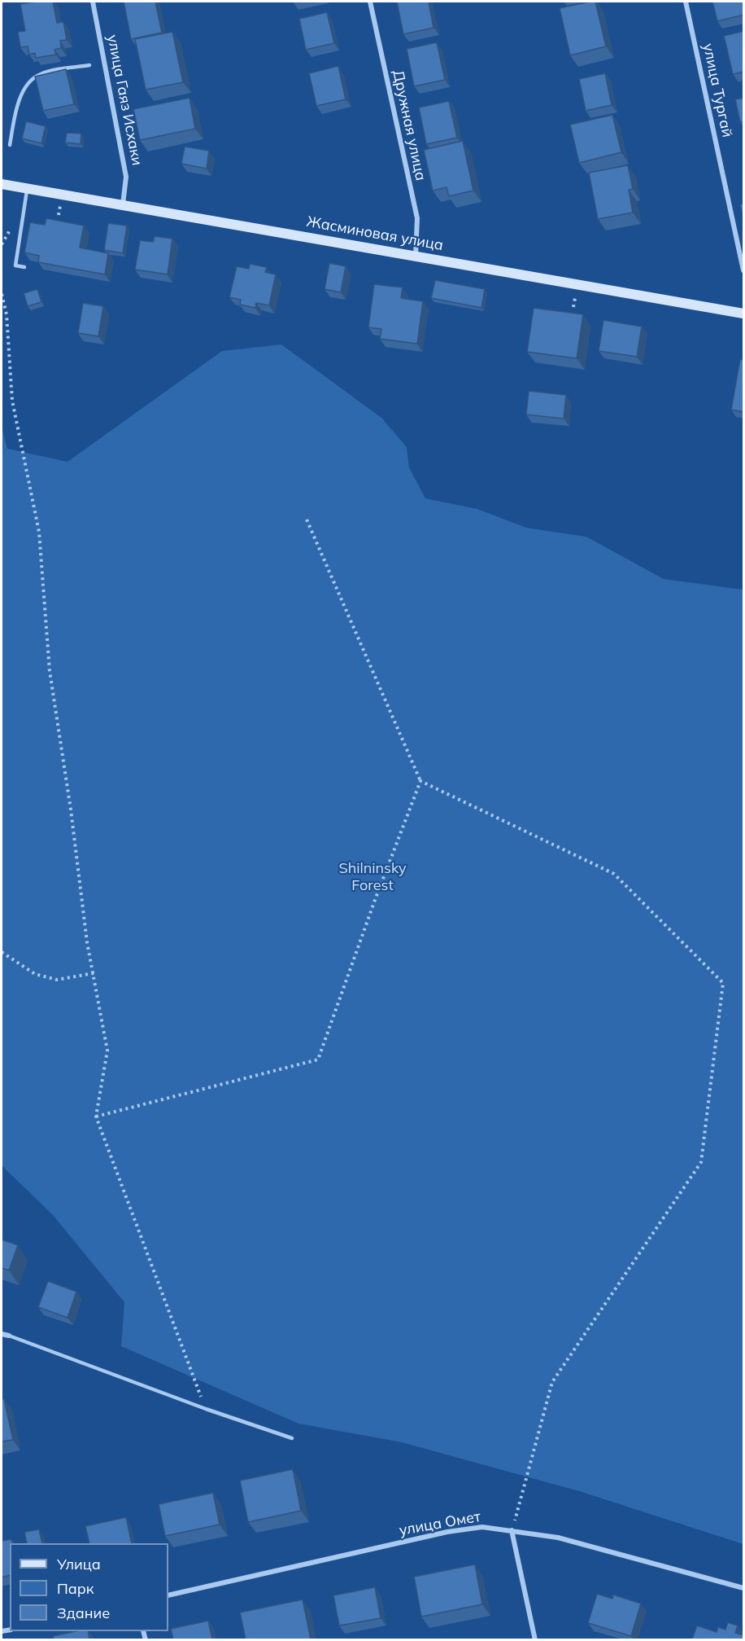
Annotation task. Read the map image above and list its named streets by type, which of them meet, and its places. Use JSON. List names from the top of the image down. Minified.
{"streets":{"street":["улица Тургай","улица Гаяз Исхаки","Дружная улица","Жасминовая улица","улица Омет"]},"crossings":[["улица Гаяз Исхаки","Жасминовая улица"],["Дружная улица","Жасминовая улица"]],"parks":["Shilninsky Forest"],"legend":["Улица","Парк","Здание"]}
